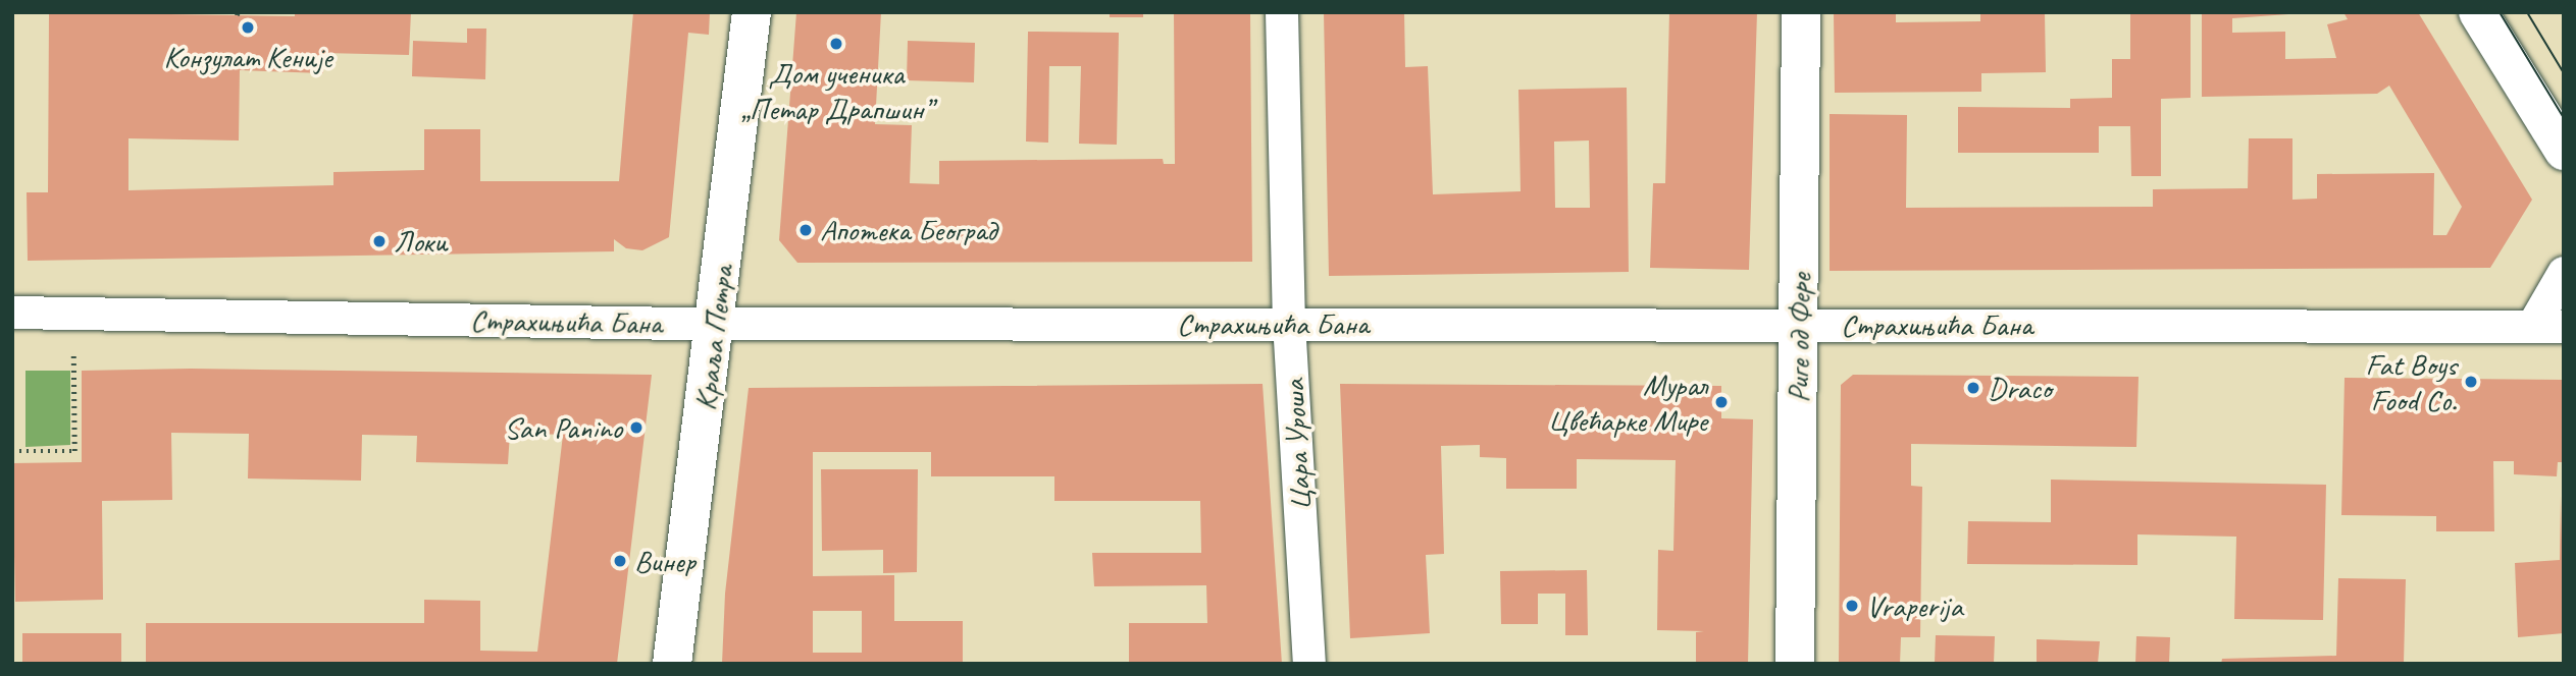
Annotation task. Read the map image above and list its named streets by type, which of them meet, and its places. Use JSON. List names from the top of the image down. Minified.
{"streets":{"street":["Страхињића Бана","Краља Петра","Риге од Фере","Цара Уроша"]},"crossings":[["Страхињића Бана","Краља Петра"],["Страхињића Бана","Риге од Фере"],["Страхињића Бана","Цара Уроша"]],"places":["Конзулат Кеније","Дом ученика „Петар Драпшин”","Апотека Београд","Локи","Fat Boys Food Co.","Draco","Мурал Цвећарке Мире","San Panino","Винер","Vraperija"]}
